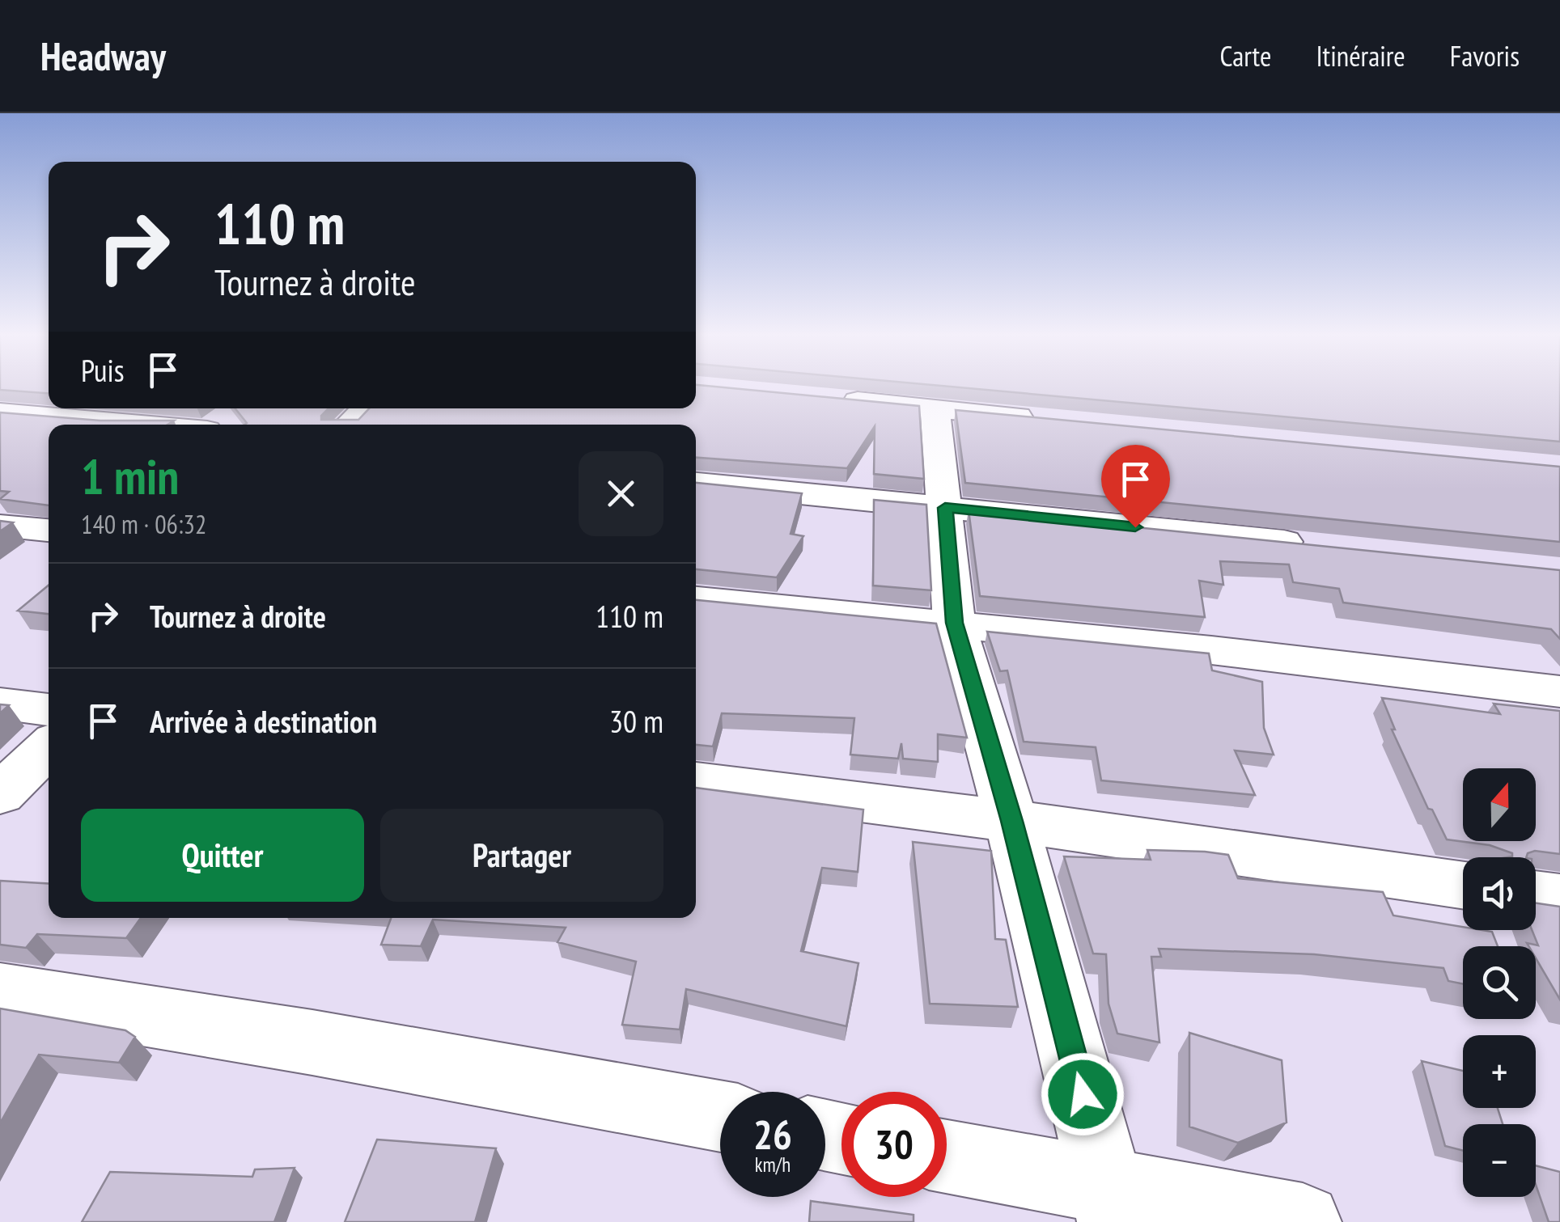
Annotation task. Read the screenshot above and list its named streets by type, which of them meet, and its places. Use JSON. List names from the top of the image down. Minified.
{"north":"top","page":{"header":"Headway","nav":["Carte","Itinéraire","Favoris"],"turn":["110 m","Tournez à droite"],"then":"Puis","heading":["1 min","140 m · 06:32"],"list":[{"name":"Tournez à droite","value":"110 m"},{"name":"Arrivée à destination","value":"30 m"}],"map_buttons":["+","−"],"buttons":["Quitter","Partager"],"speed":"26 km/h","limit":"30"}}
